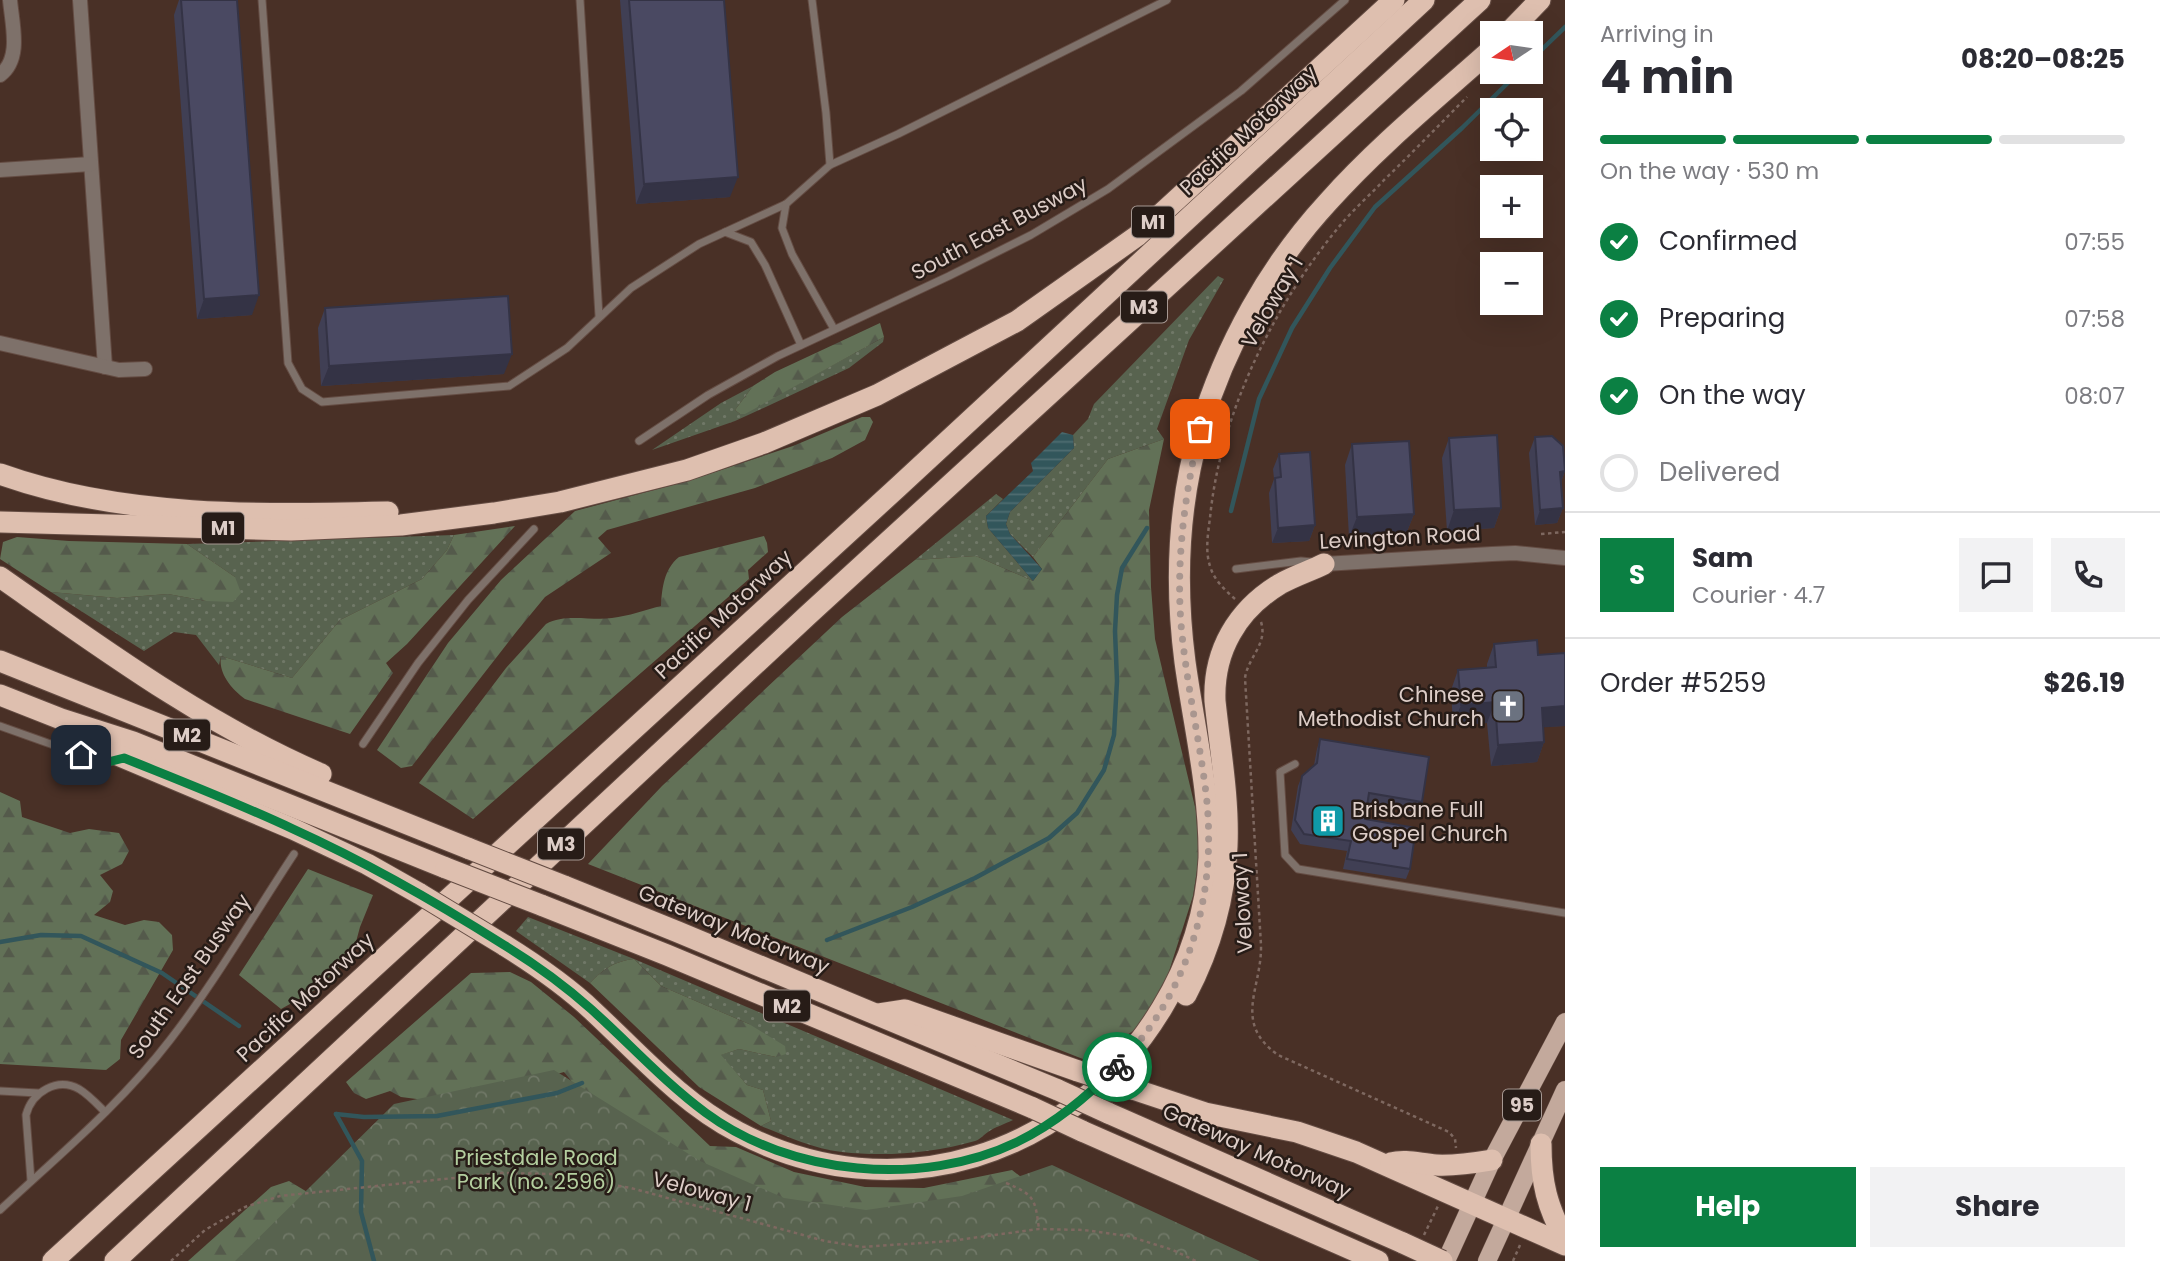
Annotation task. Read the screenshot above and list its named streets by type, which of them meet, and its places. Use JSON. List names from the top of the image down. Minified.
{"streets":{"highway":["Pacific Motorway","M1","M3","M2","Gateway Motorway"],"main road":["95"],"street":["Levington Road"],"lane":["South East Busway"],"path":["Veloway 1"]},"crossings":[["Gateway Motorway","95"]],"parks":["Priestdale Road Park (no. 2596)"],"places":{"church":["Chinese Methodist Church"],"building":["Brisbane Full Gospel Church"]},"north":"left","page":{"heading":["4 min","Arriving in","08:20–08:25"],"panel":["Sam","Courier · 4.7","Order #5259","$26.19"],"map_buttons":["+","−"],"bar":"On the way · 530 m","list":[["Confirmed","07:55"],["Preparing","07:58"],["On the way","08:07"],"Delivered"],"round":"S","buttons":["Help","Share"]}}
